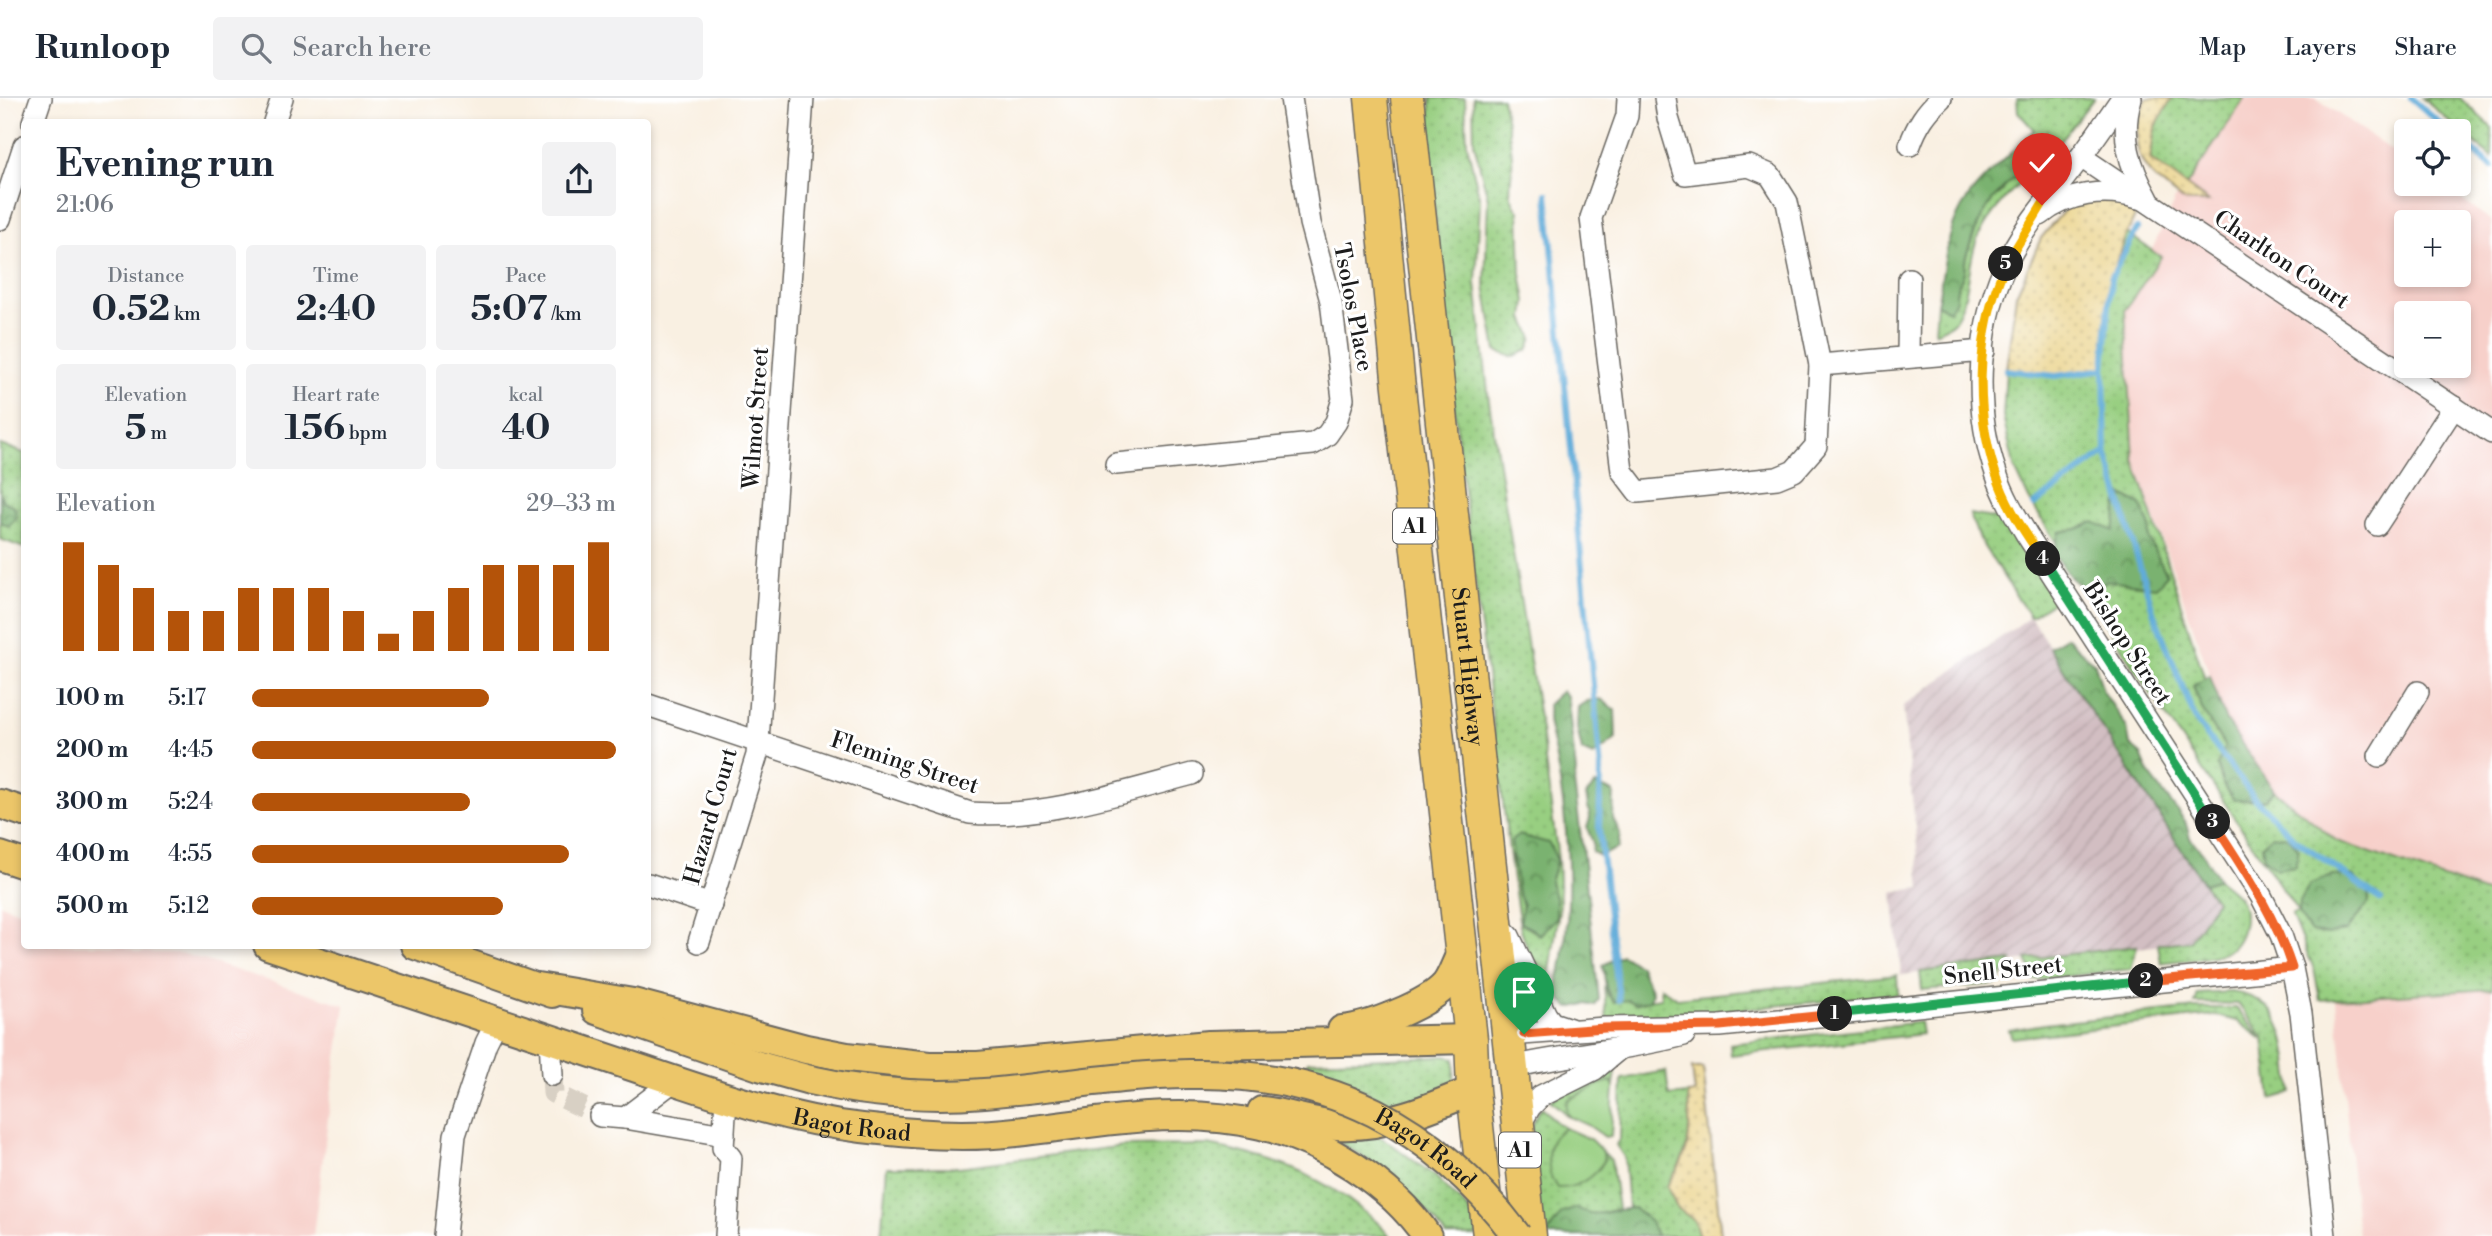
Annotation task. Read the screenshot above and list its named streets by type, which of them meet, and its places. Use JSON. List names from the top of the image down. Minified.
{"streets":{"highway":["A1","Stuart Highway"],"main road":["Bagot Road"],"street":["Charlton Court","Tsolos Place","Wilmot Street","Bishop Street","Fleming Street","Hazard Court","Snell Street"]},"crossings":[["Charlton Court","Bishop Street"],["Wilmot Street","Fleming Street"],["Wilmot Street","Hazard Court"],["Bishop Street","Snell Street"],["Stuart Highway","Snell Street"],["Stuart Highway","Bagot Road"],["Fleming Street","Hazard Court"]],"page":{"header":"Runloop","search":"Search here","nav":["Map","Layers","Share"],"map_buttons":["+","−"],"heading":["Evening run","21:06"],"stats":[["Distance","0.52 km"],["Time","2:40"],["Pace","5:07 /km"],["Elevation","5 m"],["Heart rate","156 bpm"],["kcal","40"]],"pins":["5","4","3","2","1"],"chart":["Elevation","29–33 m"],"list":[{"name":"100 m","note":"5:17"},{"name":"200 m","note":"4:45"},{"name":"300 m","note":"5:24"},{"name":"400 m","note":"4:55"},{"name":"500 m","note":"5:12"}]}}
